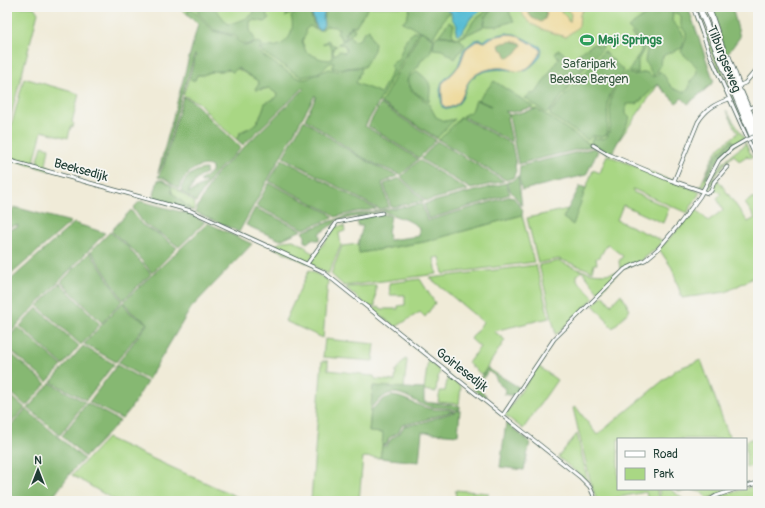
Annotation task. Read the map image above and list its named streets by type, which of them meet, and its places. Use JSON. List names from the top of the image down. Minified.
{"streets":{"street":["Tilburgseweg","Beeksedijk","Goirlesedijk"]},"crossings":[["Beeksedijk","Goirlesedijk"]],"parks":["Safaripark Beekse Bergen"],"places":{"sports":["Maji Springs"]},"legend":["Road","Park"],"north":"top"}
